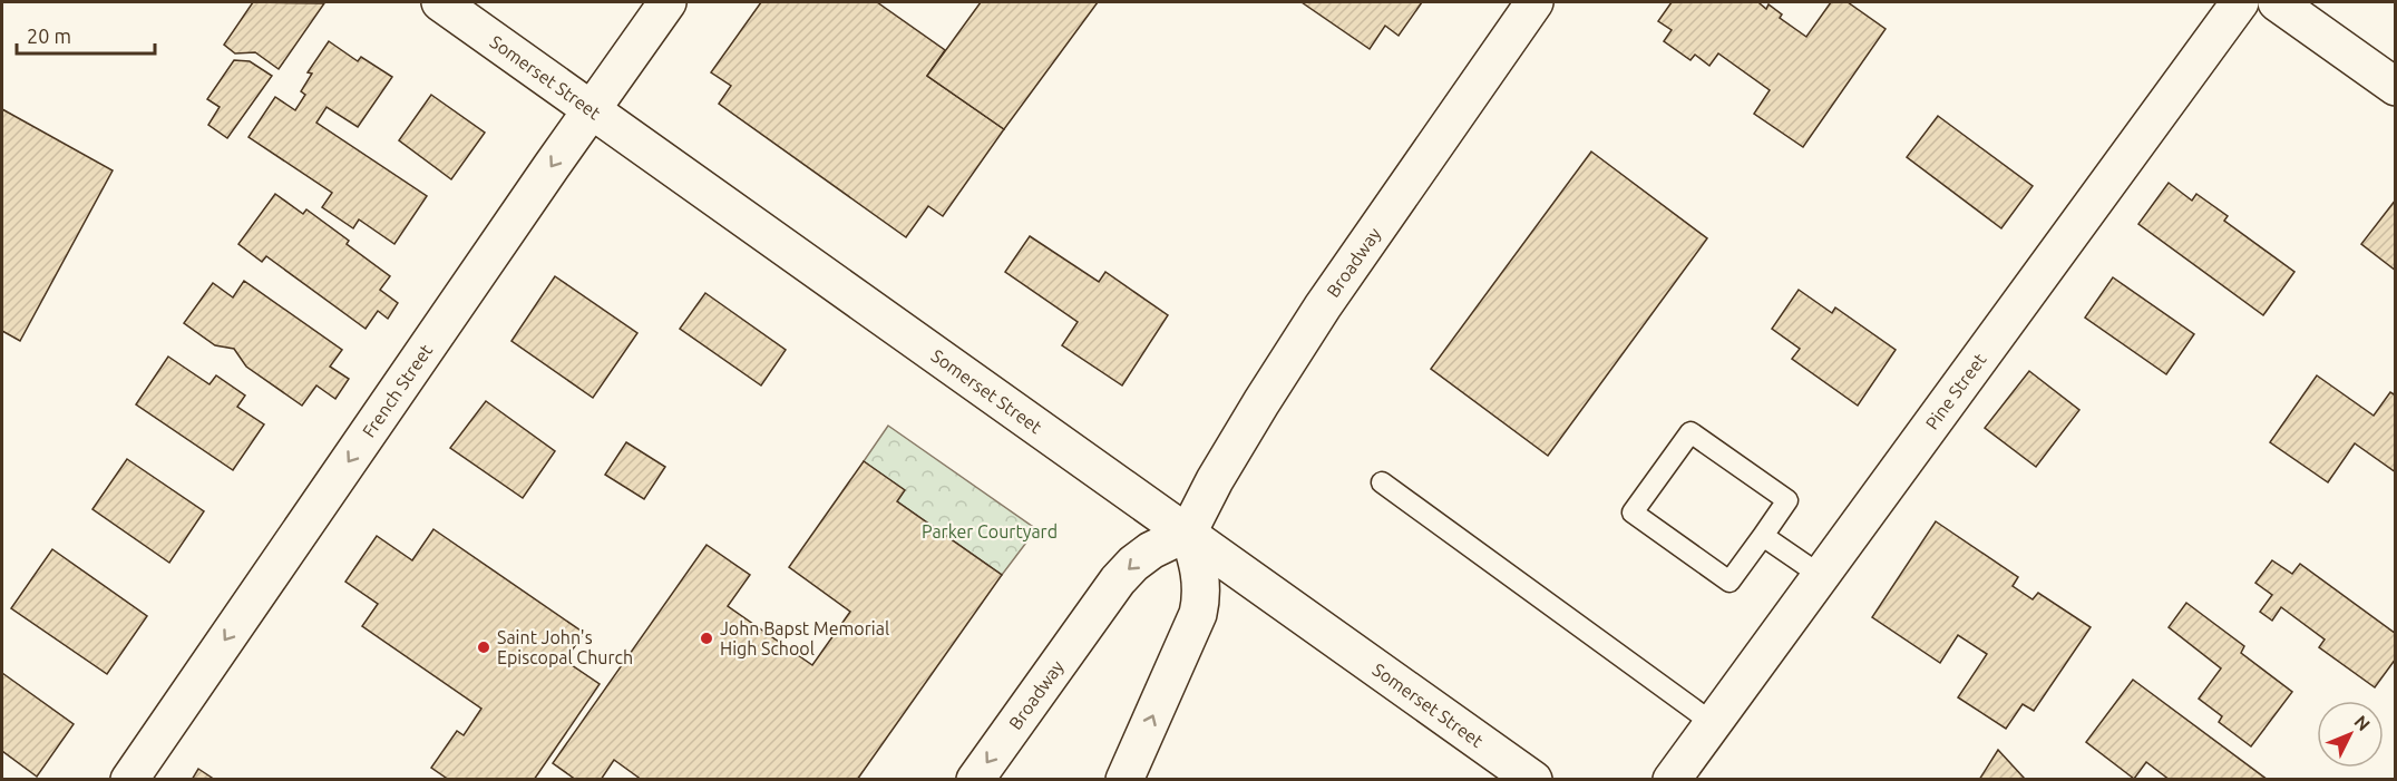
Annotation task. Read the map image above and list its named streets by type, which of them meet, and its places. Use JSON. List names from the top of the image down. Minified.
{"streets":{"street":["Somerset Street","Broadway","French Street","Pine Street"]},"crossings":[["Somerset Street","Broadway"],["Somerset Street","French Street"]],"one_way":["French Street"],"parks":["Parker Courtyard"],"places":["John Bapst Memorial High School","Saint John's Episcopal Church"],"scale_bar":"20 m","north":"top right"}
